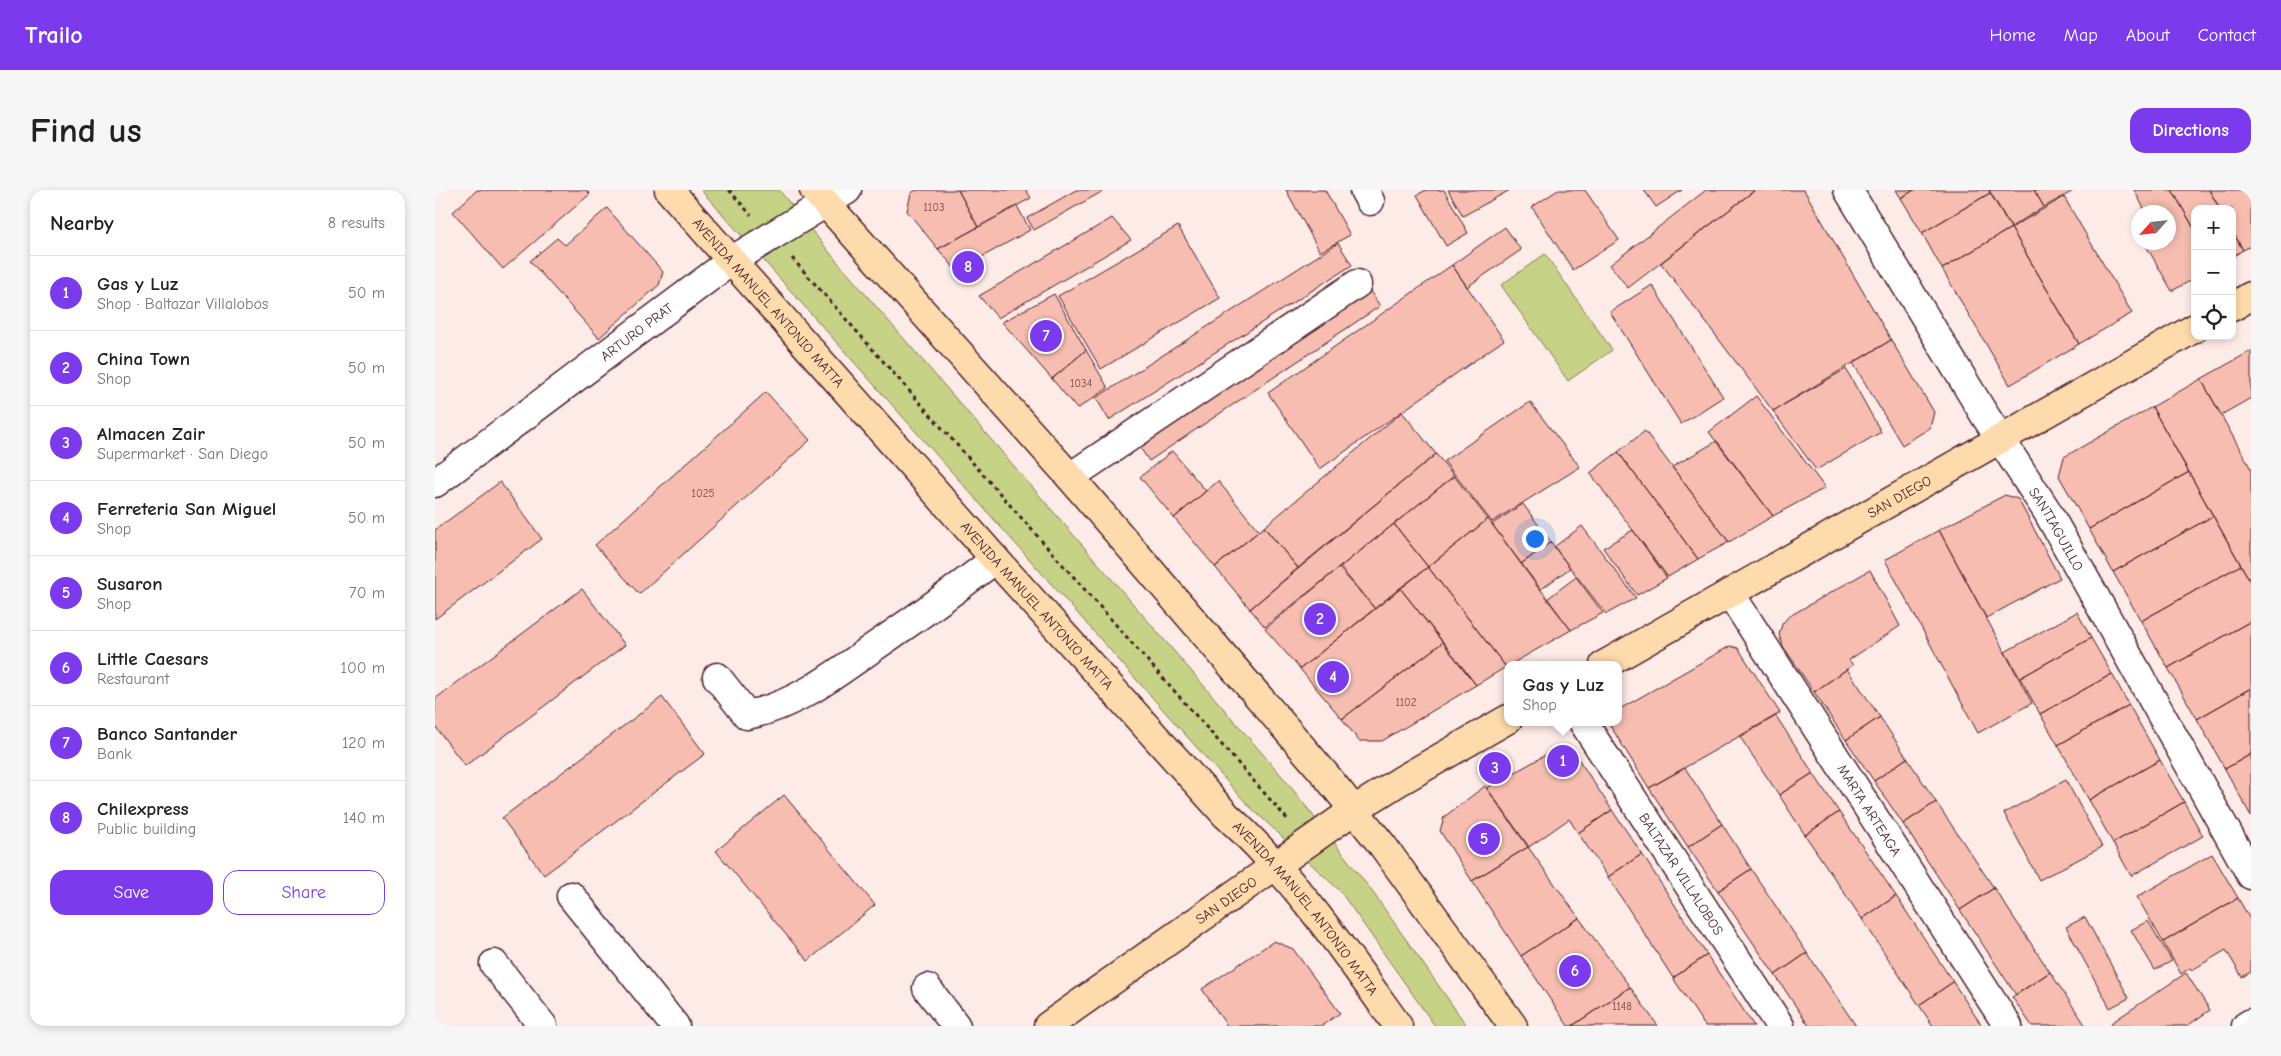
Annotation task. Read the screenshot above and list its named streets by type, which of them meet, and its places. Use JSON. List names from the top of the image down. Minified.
{"streets":{"main road":["AVENIDA MANUEL ANTONIO MATTA","SAN DIEGO"],"street":["ARTURO PRAT","SANTIAGUILLO","MARTA ARTEAGA","BALTAZAR VILLALOBOS"]},"crossings":[["AVENIDA MANUEL ANTONIO MATTA","ARTURO PRAT"],["AVENIDA MANUEL ANTONIO MATTA","SAN DIEGO"],["SAN DIEGO","SANTIAGUILLO"],["SAN DIEGO","MARTA ARTEAGA"]],"house_numbers":["1103","1034","1025","1102","1148"],"north":"bottom left","page":{"header":"Trailo","nav":["Home","Map","About","Contact"],"buttons":["Directions",["Save","Share"]],"title":"Find us","heading":["Nearby","8 results"],"map_buttons":["+","−"],"pins":["8","7","2","4","1","3","5","6"],"list":[{"mark":"1","name":"Gas y Luz","note":"Shop · Baltazar Villalobos","value":"50 m"},{"mark":"2","name":"China Town","note":"Shop","value":"50 m"},{"mark":"3","name":"Almacen Zair","note":"Supermarket · San Diego","value":"50 m"},{"mark":"4","name":"Ferreteria San Miguel","note":"Shop","value":"50 m"},{"mark":"5","name":"Susaron","note":"Shop","value":"70 m"},{"mark":"6","name":"Little Caesars","note":"Restaurant","value":"100 m"},{"mark":"7","name":"Banco Santander","note":"Bank","value":"120 m"},{"mark":"8","name":"Chilexpress","note":"Public building","value":"140 m"}],"popup":["Gas y Luz","Shop"]}}
